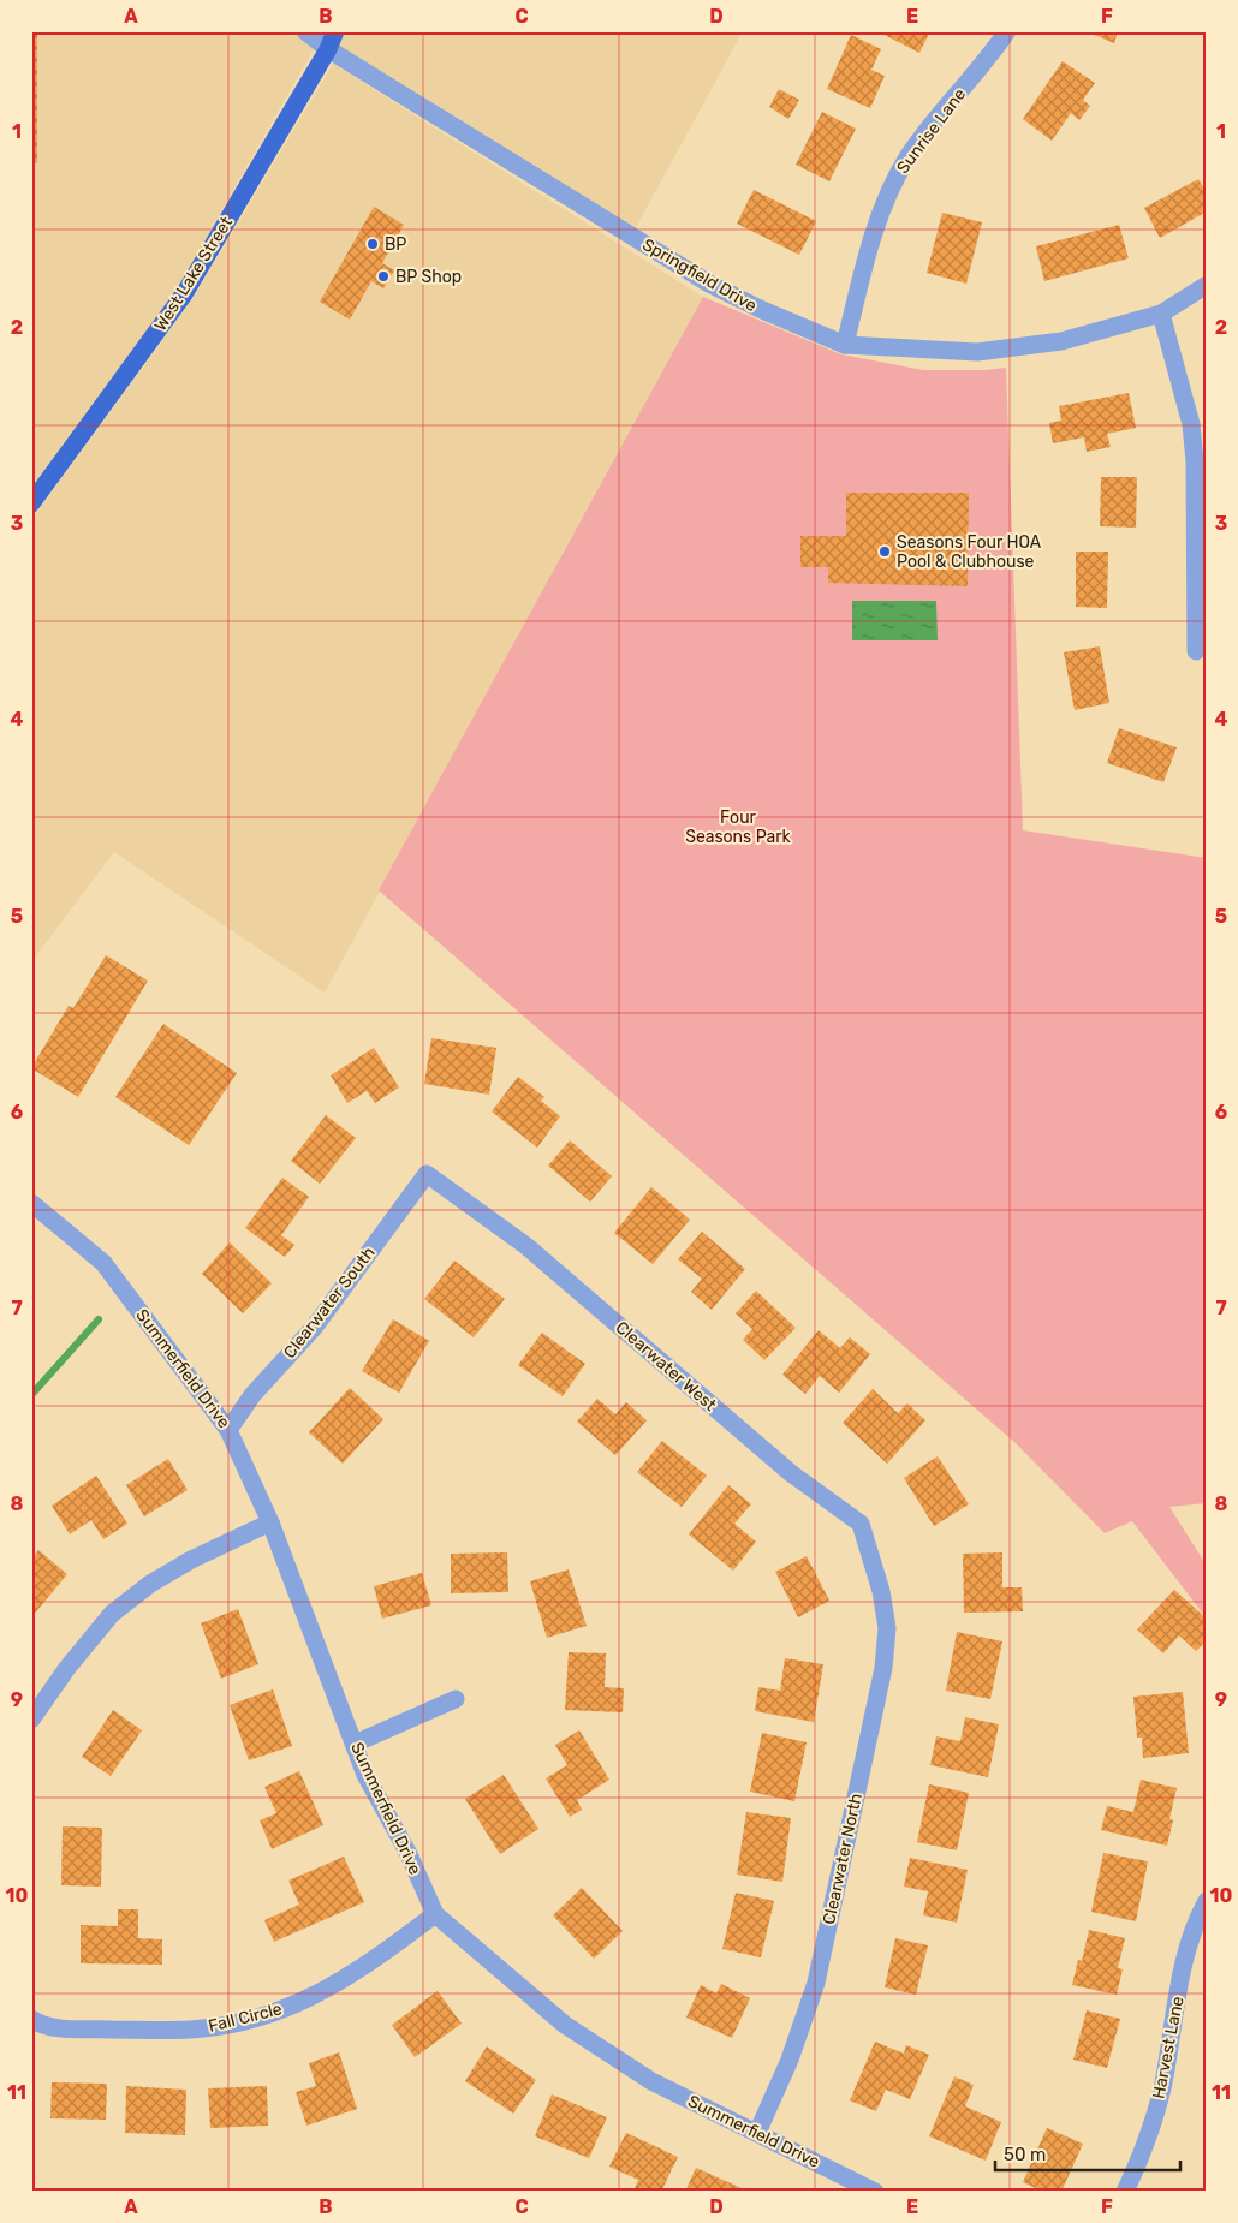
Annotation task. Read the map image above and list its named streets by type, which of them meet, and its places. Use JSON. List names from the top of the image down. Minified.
{"streets":{"main road":["West Lake Street"],"street":["Sunrise Lane","Springfield Drive","Clearwater South","Clearwater West","Summerfield Drive","Clearwater North","Fall Circle","Harvest Lane"]},"crossings":[["Sunrise Lane","Springfield Drive"],["West Lake Street","Springfield Drive"],["Clearwater South","Clearwater West"],["Clearwater South","Summerfield Drive"],["Clearwater West","Clearwater North"],["Summerfield Drive","Clearwater North"],["Summerfield Drive","Fall Circle"]],"parks":["Four Seasons Park"],"places":["BP","BP Shop","Seasons Four HOA Pool & Clubhouse"],"scale_bar":"50 m","grid":{"columns":["A","B","C","D","E","F"],"rows":["1","2","3","4","5","6","7","8","9","10","11"]}}
